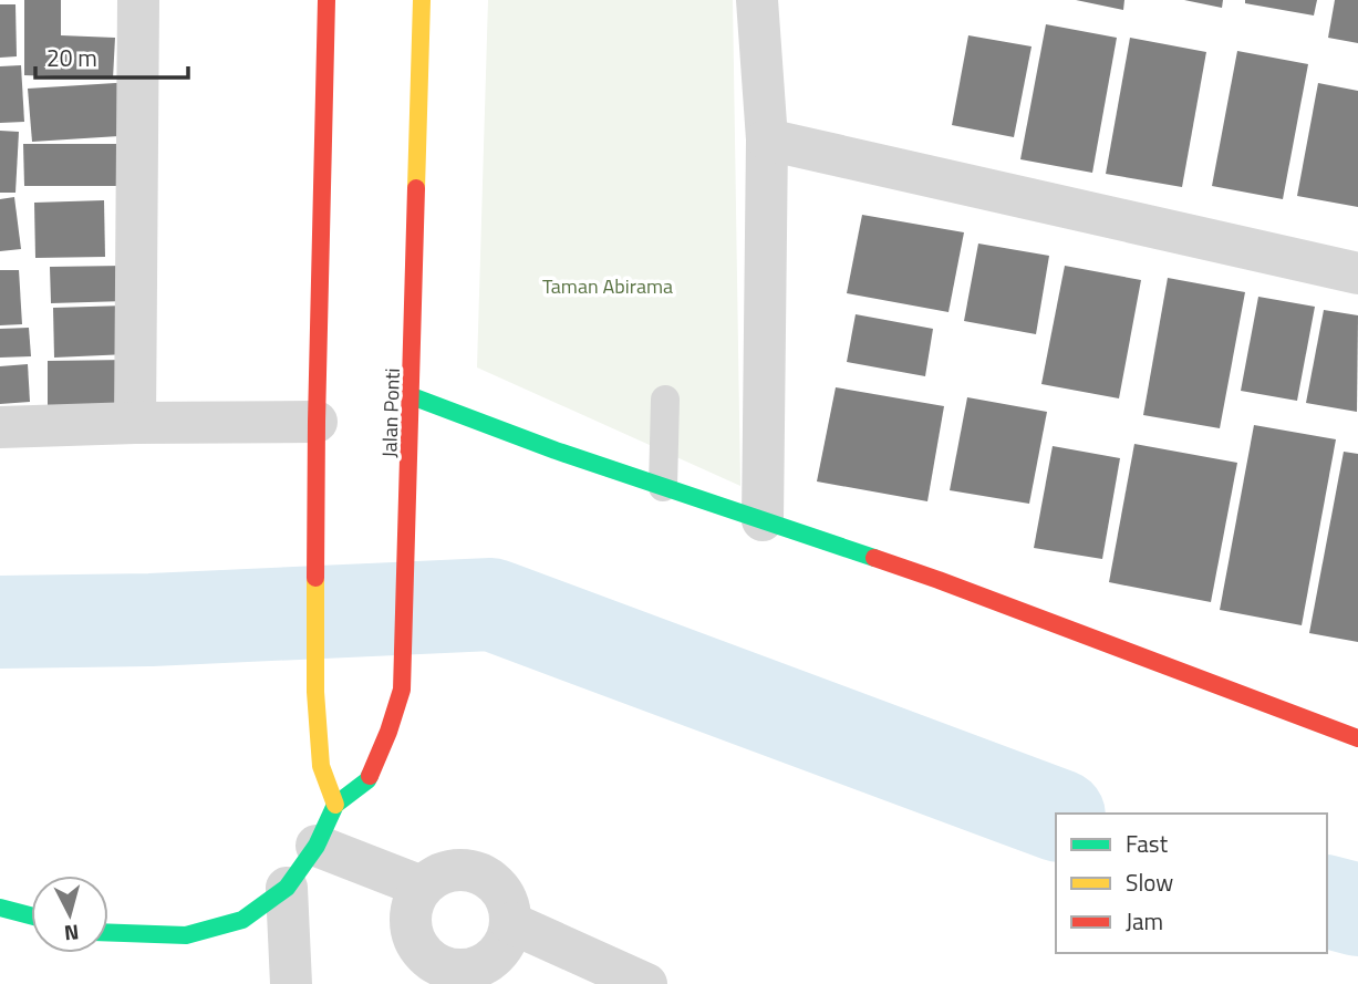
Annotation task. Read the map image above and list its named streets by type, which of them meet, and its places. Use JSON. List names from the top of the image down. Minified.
{"streets":{"main road":["Jalan Ponti"]},"parks":["Taman Abirama"],"legend":["Fast","Slow","Jam"],"scale_bar":"20 m","north":"bottom"}
